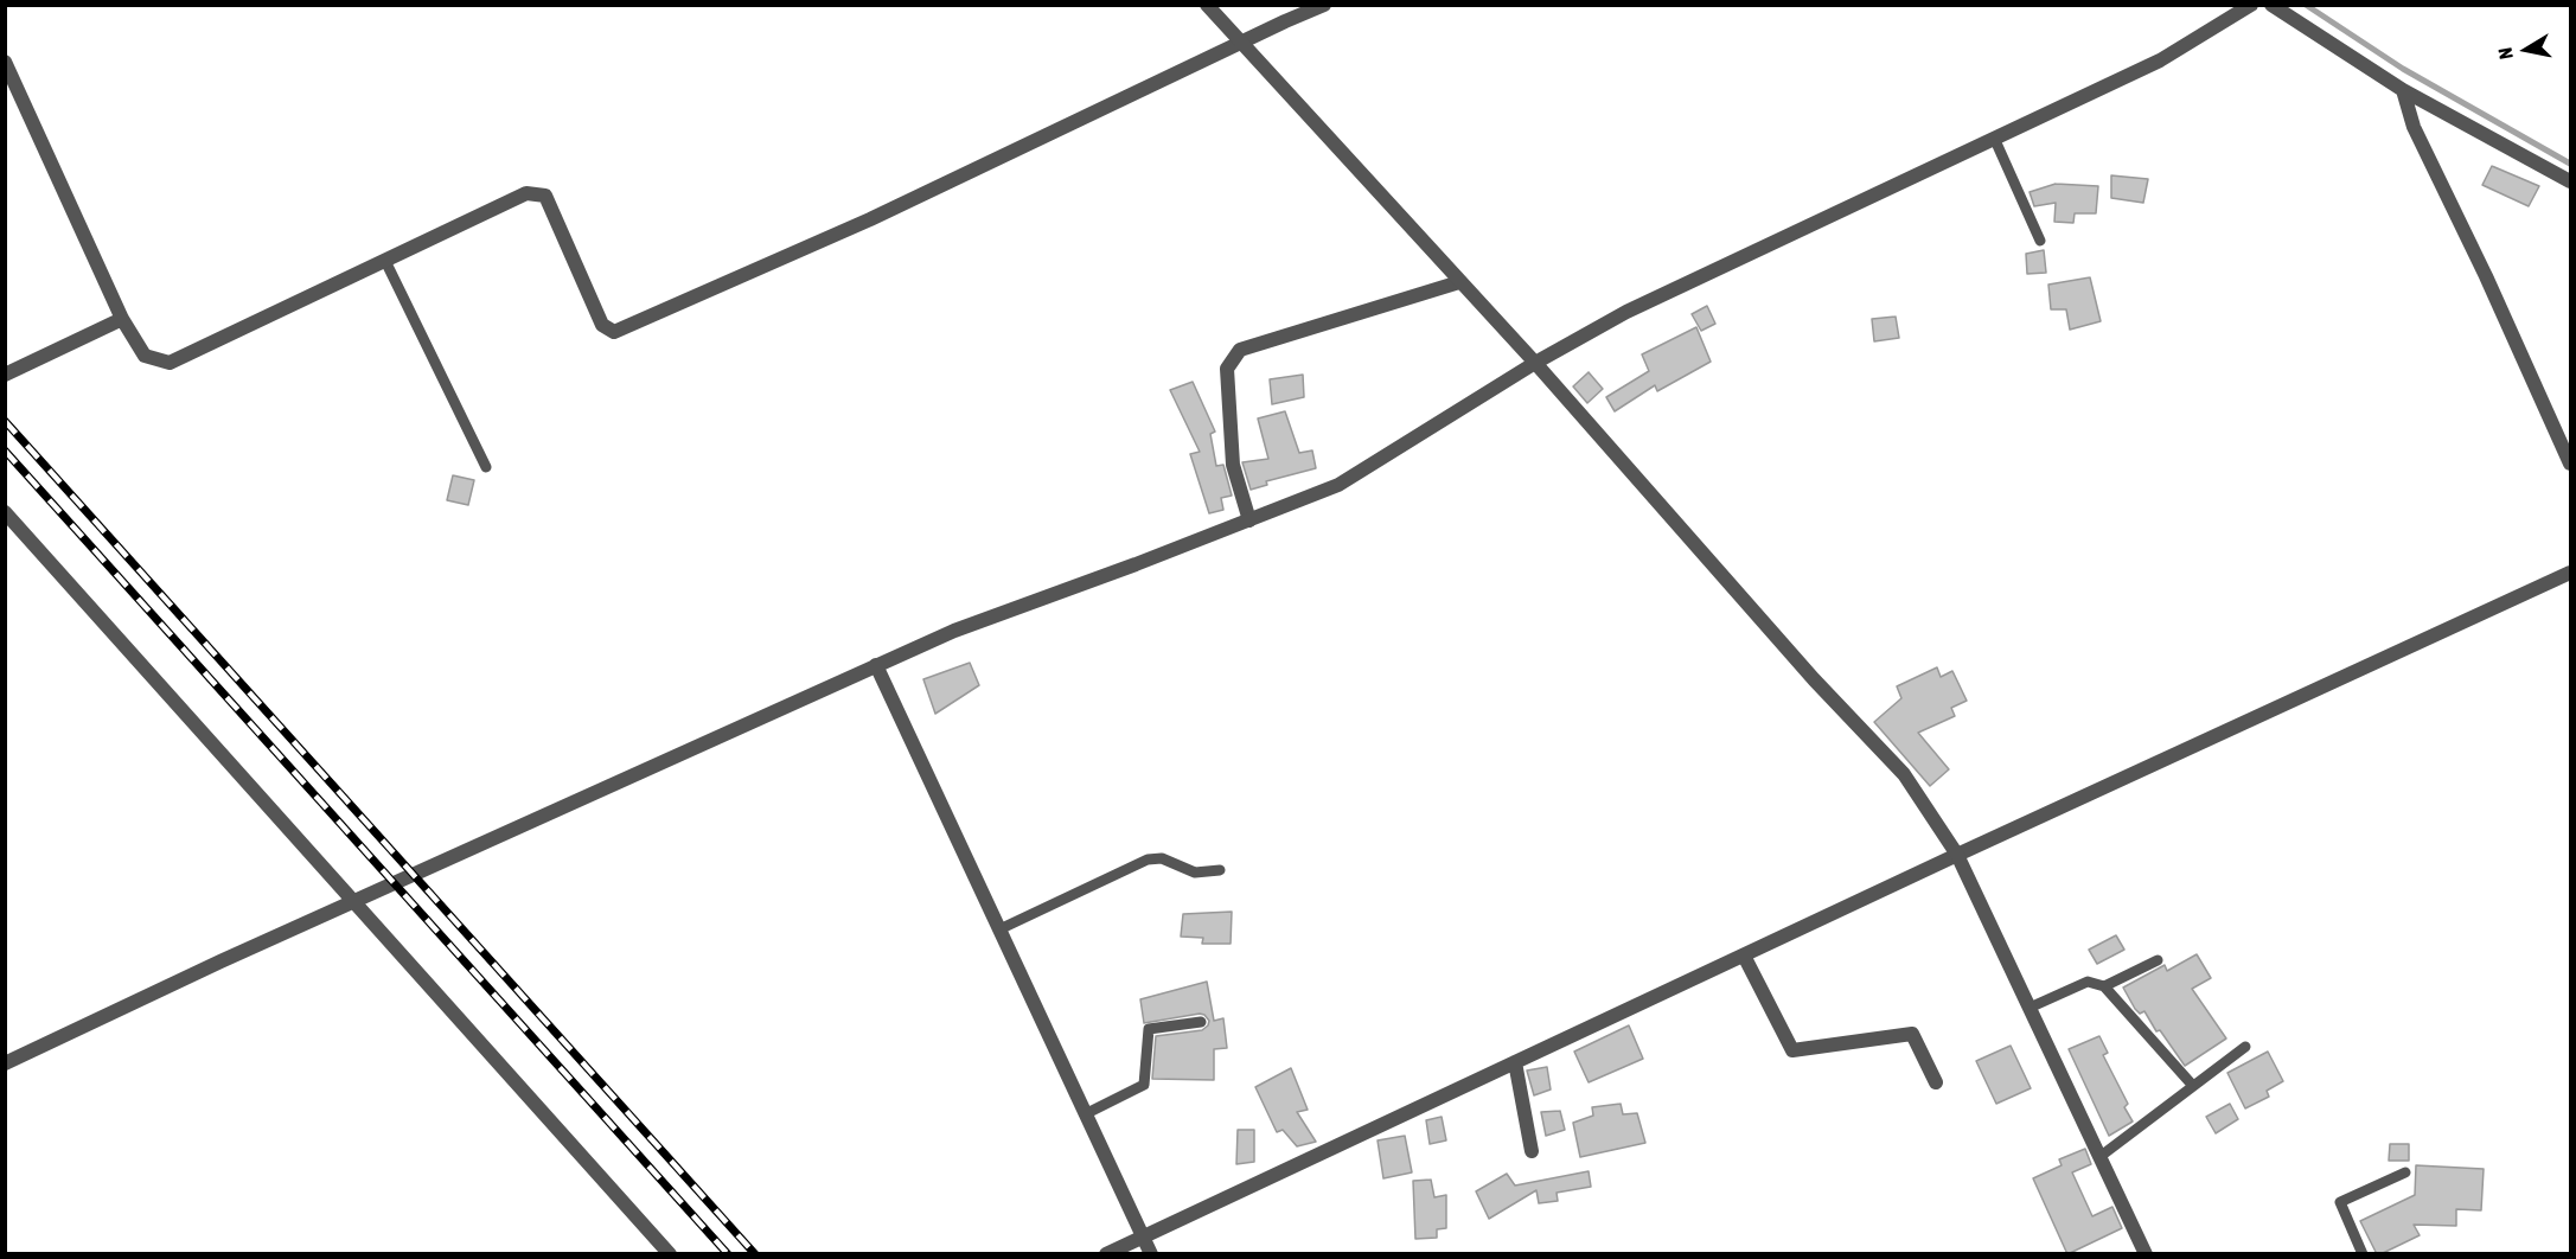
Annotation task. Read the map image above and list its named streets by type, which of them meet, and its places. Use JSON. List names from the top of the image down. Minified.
{"north":"left"}
